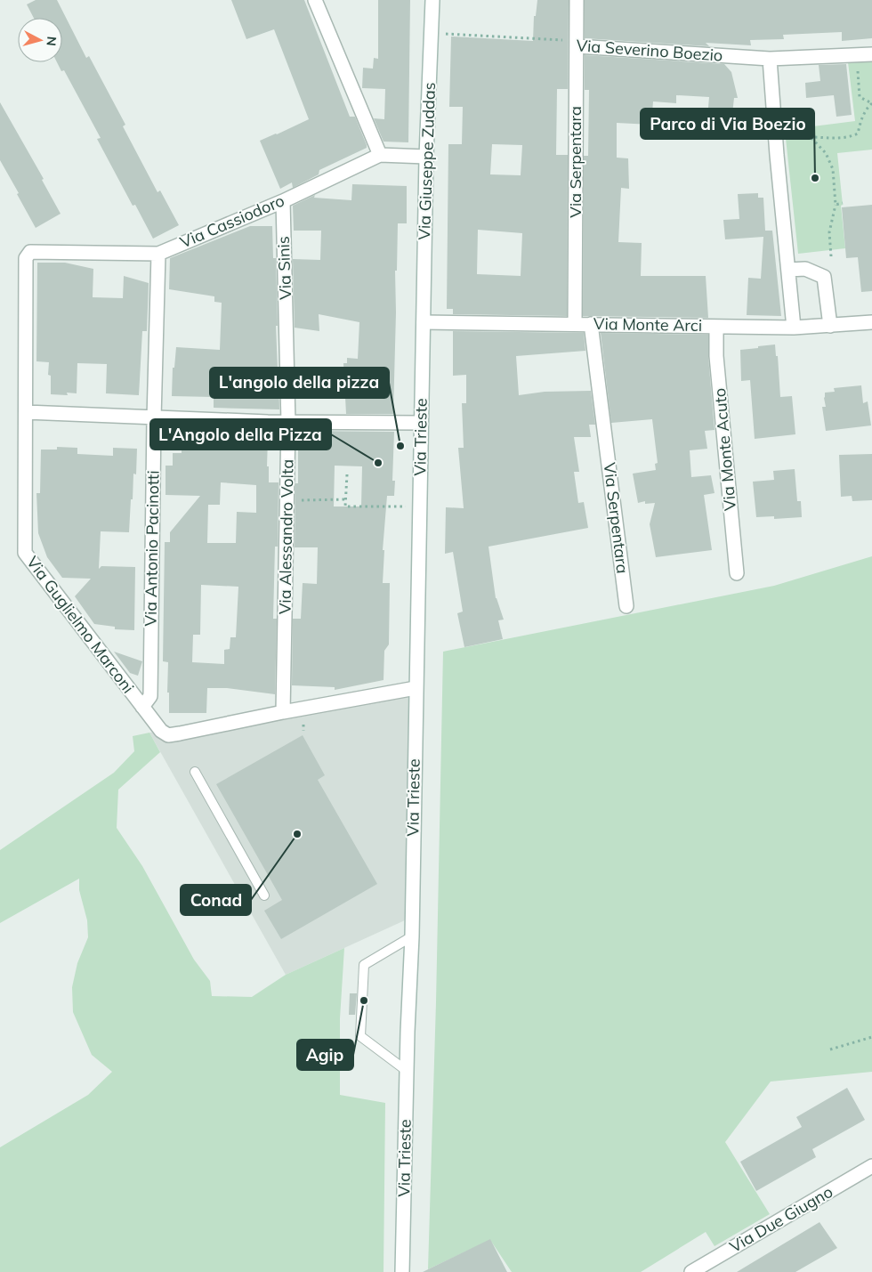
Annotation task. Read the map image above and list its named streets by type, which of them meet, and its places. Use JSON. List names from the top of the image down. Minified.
{"streets":{"street":["Via Severino Boezio","Via Giuseppe Zuddas","Via Serpentara","Via Cassiodoro","Via Sinis","Via Monte Arci","Via Trieste","Via Monte Acuto","Via Alessandro Volta","Via Antonio Pacinotti","Via Guglielmo Marconi","Via Due Giugno"]},"crossings":[["Via Severino Boezio","Via Giuseppe Zuddas"],["Via Severino Boezio","Via Serpentara"],["Via Giuseppe Zuddas","Via Cassiodoro"],["Via Giuseppe Zuddas","Via Monte Arci"],["Via Giuseppe Zuddas","Via Trieste"],["Via Serpentara","Via Monte Arci"],["Via Cassiodoro","Via Sinis"],["Via Cassiodoro","Via Antonio Pacinotti"],["Via Cassiodoro","Via Guglielmo Marconi"],["Via Sinis","Via Alessandro Volta"],["Via Monte Arci","Via Trieste"],["Via Monte Arci","Via Monte Acuto"],["Via Trieste","Via Guglielmo Marconi"],["Via Alessandro Volta","Via Guglielmo Marconi"],["Via Antonio Pacinotti","Via Guglielmo Marconi"]],"places":["Parco di Via Boezio","L'angolo della pizza","L'Angolo della Pizza","Conad","Agip"],"north":"right"}
